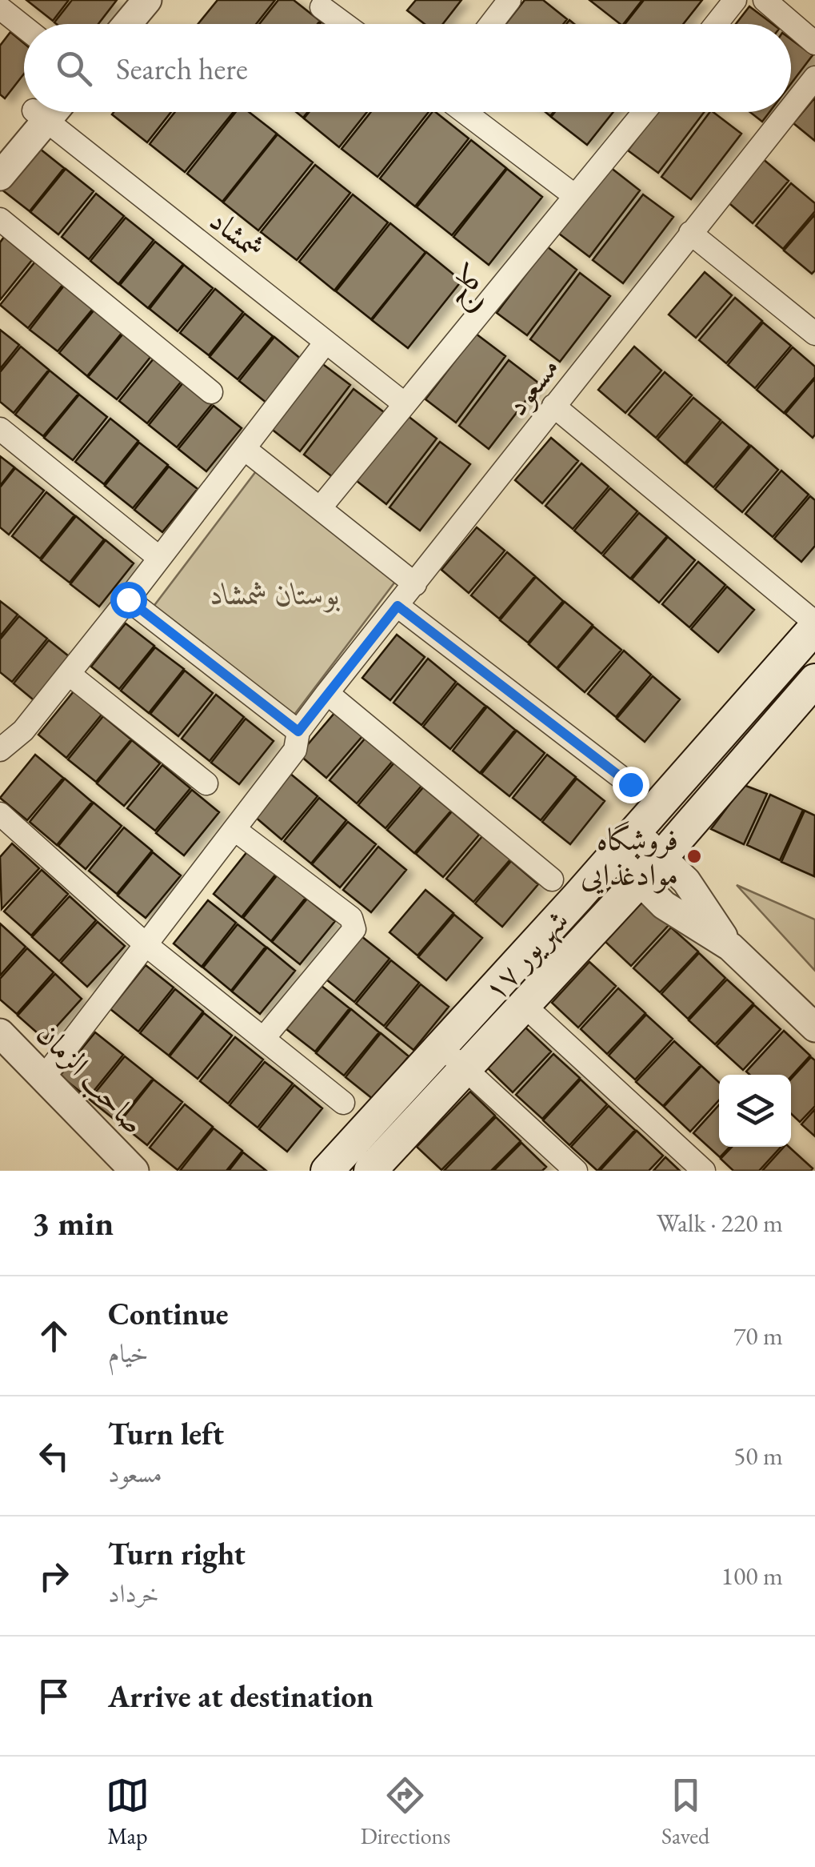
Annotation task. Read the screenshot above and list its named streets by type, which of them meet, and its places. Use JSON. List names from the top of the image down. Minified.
{"streets":{"main road":["۱۷ شهریور"],"street":["شمشاد","کاج","مسعود","صاحب الزمان"]},"crossings":[["شمشاد","کاج"],["مسعود","صاحب الزمان"]],"parks":["بوستان شمشاد"],"places":["فروشگاه موادغذایی"],"page":{"search":"Search here","heading":["3 min","Walk · 220 m"],"list":[["Continue","خیام","70 m"],["Turn left","مسعود","50 m"],["Turn right","خرداد","100 m"],"Arrive at destination"],"nav":["Map","Directions","Saved"]}}
